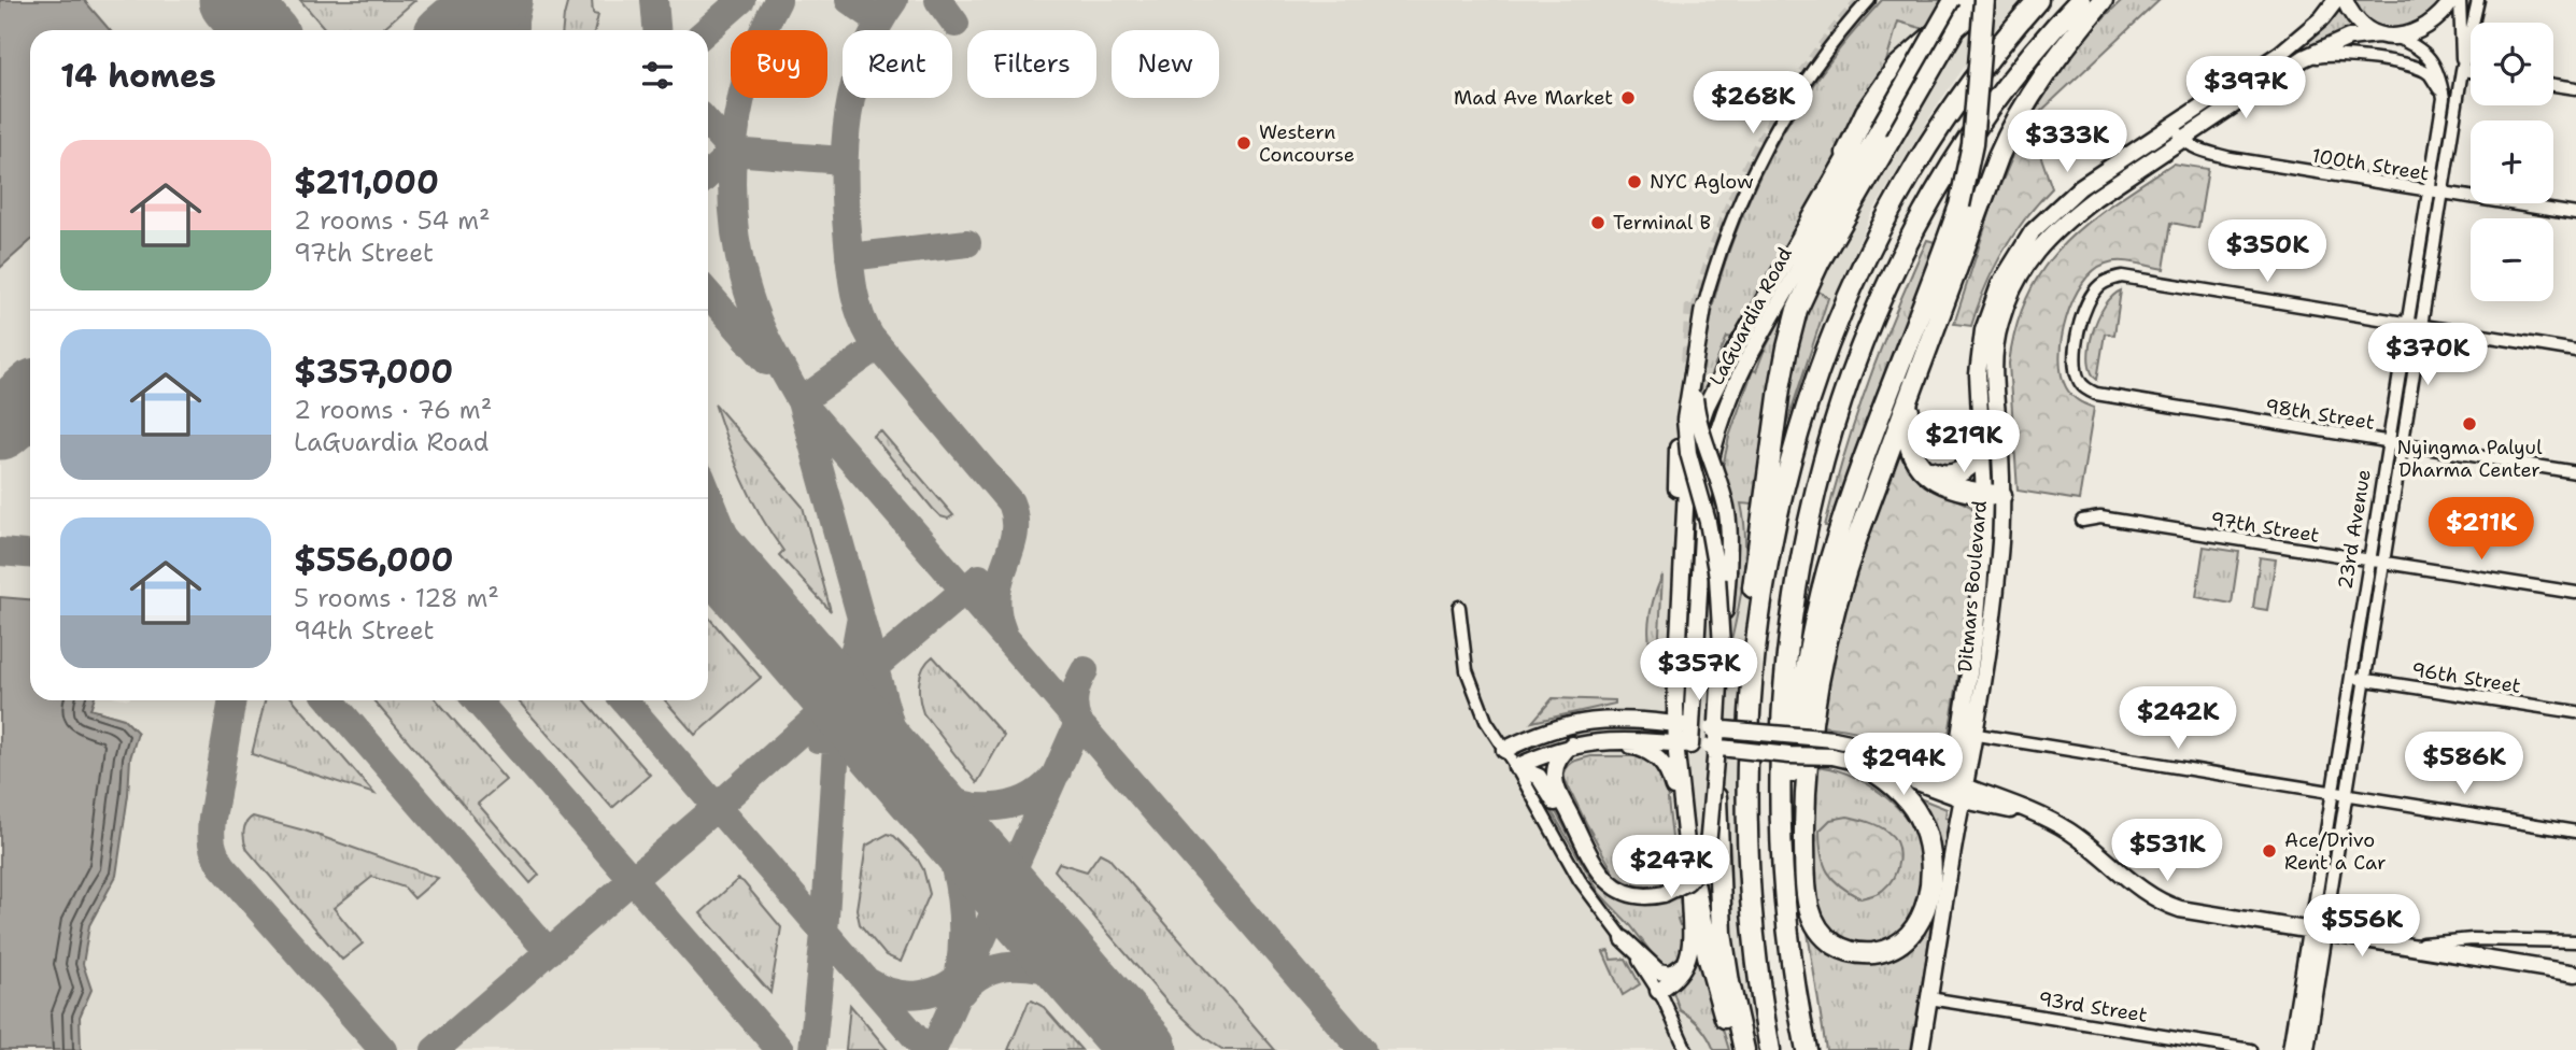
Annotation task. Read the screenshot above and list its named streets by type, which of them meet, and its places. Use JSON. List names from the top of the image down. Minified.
{"streets":{"street":["100th Street","LaGuardia Road","98th Street","97th Street","23rd Avenue","Ditmars Boulevard","96th Street","93rd Street"]},"crossings":[["100th Street","23rd Avenue"],["100th Street","Ditmars Boulevard"],["98th Street","23rd Avenue"],["97th Street","23rd Avenue"],["23rd Avenue","Ditmars Boulevard"],["23rd Avenue","96th Street"],["Ditmars Boulevard","93rd Street"]],"places":["Mad Ave Market","Western Concourse","NYC Aglow","Terminal B","Nyingma Palyul Dharma Center","Ace/Drivo Rent a Car"],"page":{"map_buttons":["+","−"],"chip":["Buy","Rent","Filters","New"],"heading":"14 homes","price":["$397K","$268K","$333K","$350K","$370K","$219K","$211K","$357K","$242K","$586K","$294K","$531K","$247K","$556K"],"list":[{"name":"$211,000","note":"2 rooms · 54 m² · 97th Street"},{"name":"$357,000","note":"2 rooms · 76 m² · LaGuardia Road"},{"name":"$556,000","note":"5 rooms · 128 m² · 94th Street"}]}}
